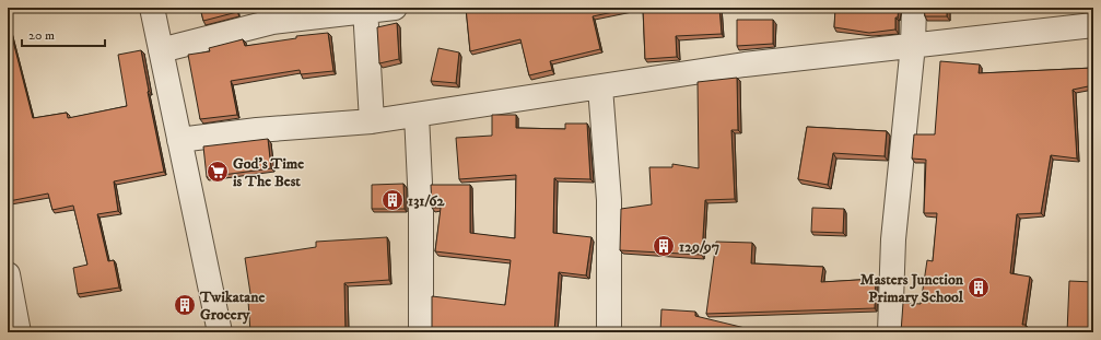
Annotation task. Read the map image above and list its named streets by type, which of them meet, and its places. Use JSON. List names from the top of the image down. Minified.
{"places":{"supermarket":["God's Time is The Best"],"building":["131/62","129/97","Masters Junction Primary School","Twikatane Grocery"]},"scale_bar":"20 m"}
